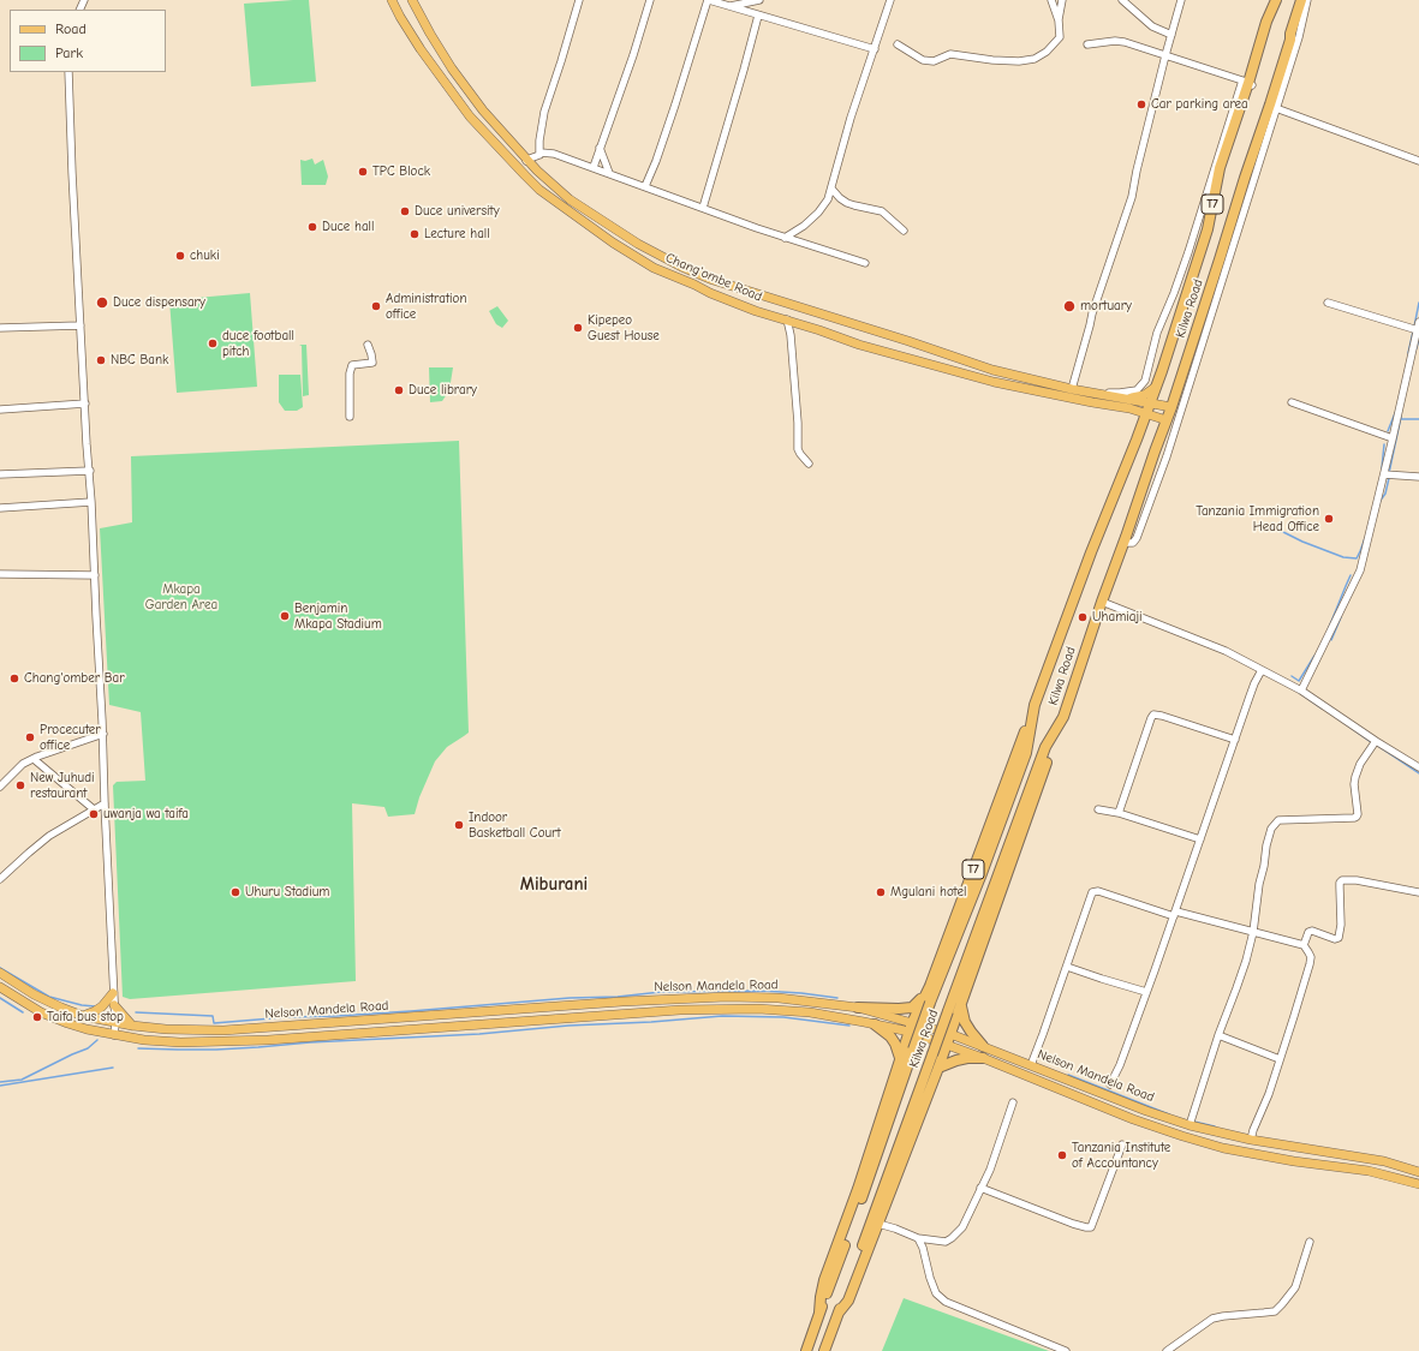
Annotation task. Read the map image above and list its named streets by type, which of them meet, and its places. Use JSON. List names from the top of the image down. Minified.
{"streets":{"highway":["T7","Kilwa Road"],"main road":["Chang'ombe Road","Nelson Mandela Road"]},"crossings":[["T7","Kilwa Road"],["T7","Nelson Mandela Road"],["Chang'ombe Road","Kilwa Road"]],"districts":["Miburani"],"parks":["Mkapa Garden Area"],"places":["Car parking area","TPC Block","Duce university","Duce hall","Lecture hall","chuki","Duce dispensary","Administration office","mortuary","Kipepeo Guest House","duce football pitch","NBC Bank","Duce library","Tanzania Immigration Head Office","Benjamin Mkapa Stadium","Uhamiaji","Chang'omber Bar","Procecuter office","New Juhudi restaurant","uwanja wa taifa","Indoor Basketball Court","Uhuru Stadium","Mgulani hotel","Taifa bus stop","Tanzania Institute of Accountancy"],"legend":["Road","Park"]}
